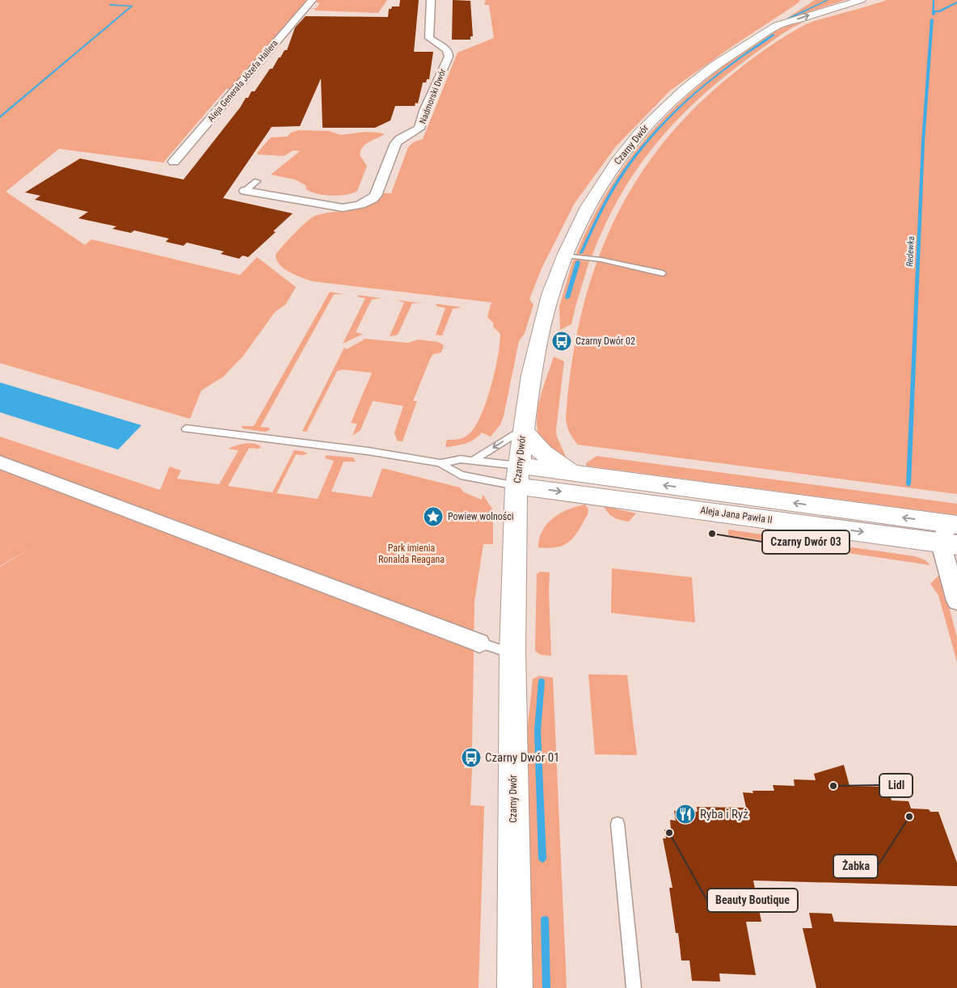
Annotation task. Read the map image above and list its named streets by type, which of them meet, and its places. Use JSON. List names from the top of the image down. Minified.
{"streets":{"main road":["Czarny Dwór","Aleja Jana Pawła II"],"street":["Aleja Generała Józefa Hallera","Nadmorski Dwór"]},"crossings":[["Czarny Dwór","Aleja Jana Pawła II"]],"water":["Redewka"],"parks":["Park imienia Ronalda Reagana"],"places":{"bus stop":["Czarny Dwór 02","Czarny Dwór 01"],"place":["Powiew wolności"],"other":["Czarny Dwór 03","Lidl","Żabka","Beauty Boutique"],"restaurant":["Ryba i Ryż"]}}
